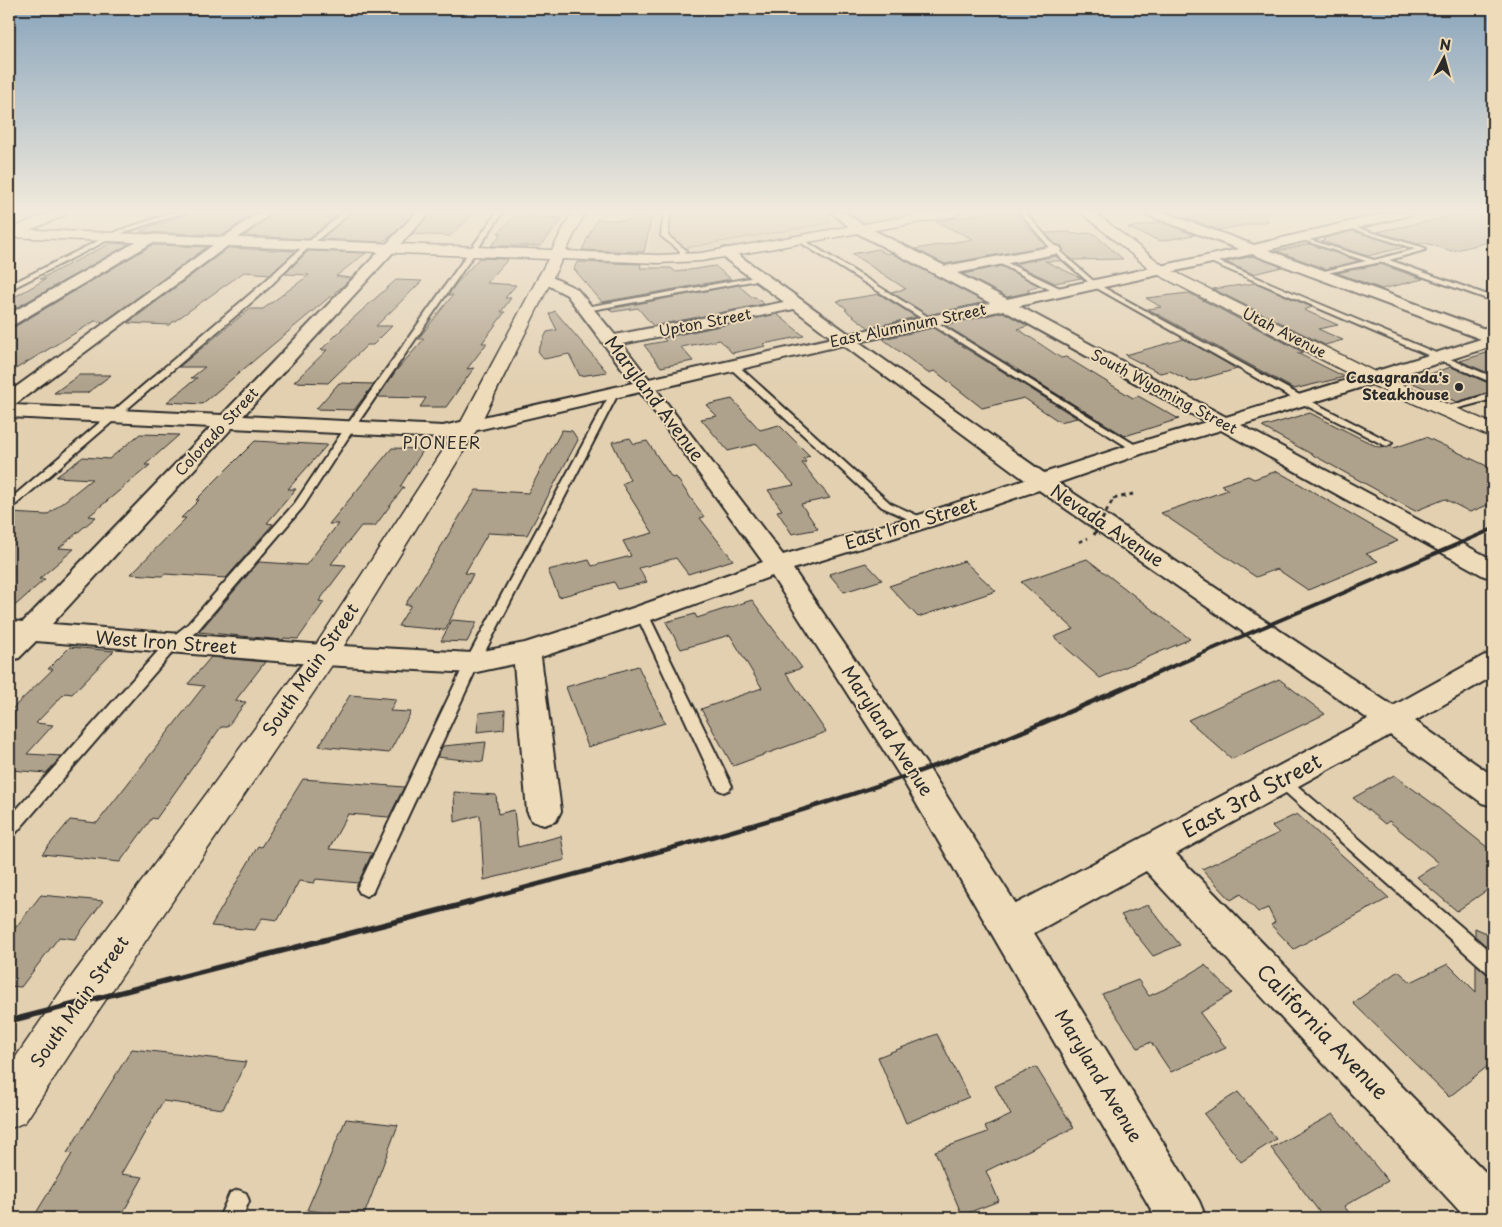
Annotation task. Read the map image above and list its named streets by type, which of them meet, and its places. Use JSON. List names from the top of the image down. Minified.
{"streets":{"main road":["Utah Avenue","South Main Street"],"street":["Upton Street","East Aluminum Street","South Wyoming Street","Maryland Avenue","Colorado Street","East Iron Street","Nevada Avenue","West Iron Street","East 3rd Street","California Avenue"]},"crossings":[["Upton Street","Maryland Avenue"],["Upton Street","Nevada Avenue"],["East Aluminum Street","Utah Avenue"],["East Aluminum Street","South Wyoming Street"],["East Aluminum Street","Maryland Avenue"],["East Aluminum Street","Colorado Street"],["East Aluminum Street","Nevada Avenue"],["East Aluminum Street","South Main Street"],["Utah Avenue","East Iron Street"],["South Wyoming Street","East Iron Street"],["Maryland Avenue","East Iron Street"],["Maryland Avenue","East 3rd Street"],["Colorado Street","West Iron Street"],["East Iron Street","Nevada Avenue"],["East Iron Street","West Iron Street"],["East Iron Street","South Main Street"],["Nevada Avenue","East 3rd Street"],["West Iron Street","South Main Street"],["East 3rd Street","California Avenue"]],"districts":["PIONEER"],"places":["Casagranda's Steakhouse"],"north":"top"}
